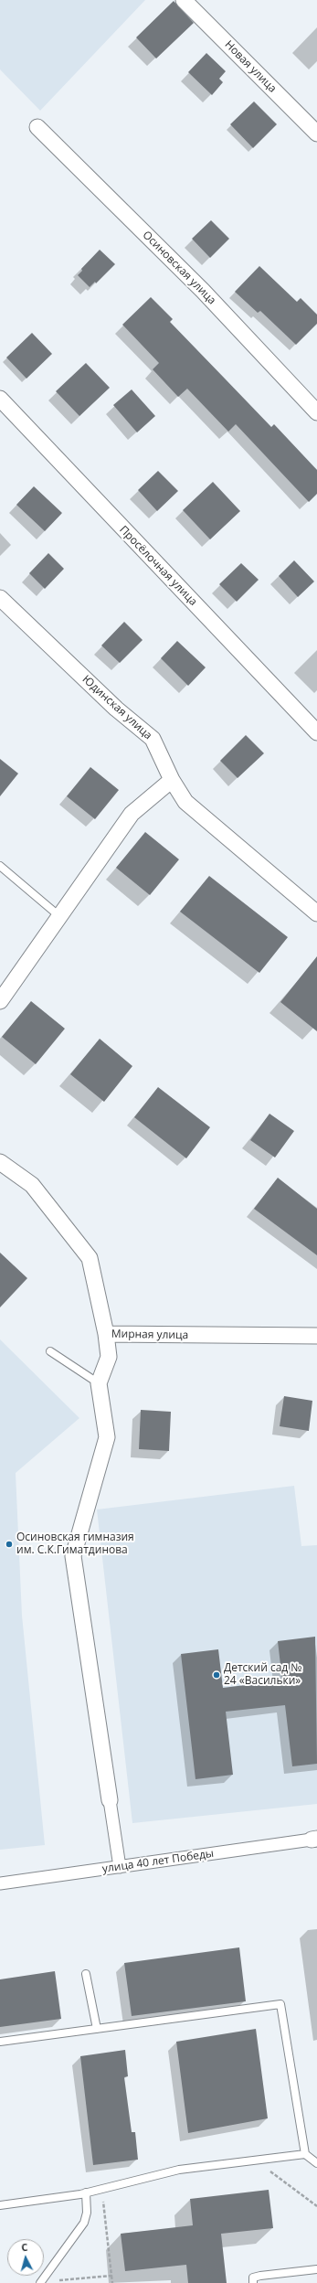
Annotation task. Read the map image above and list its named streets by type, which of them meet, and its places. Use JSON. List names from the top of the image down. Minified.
{"streets":{"street":["Новая улица","Осиновская улица","Просёлочная улица","Юдинская улица","Мирная улица","улица 40 лет Победы"]},"places":["Осиновская гимназия им. С.К.Гиматдинова","Детский сад № 24 «Васильки»"],"north":"top"}
